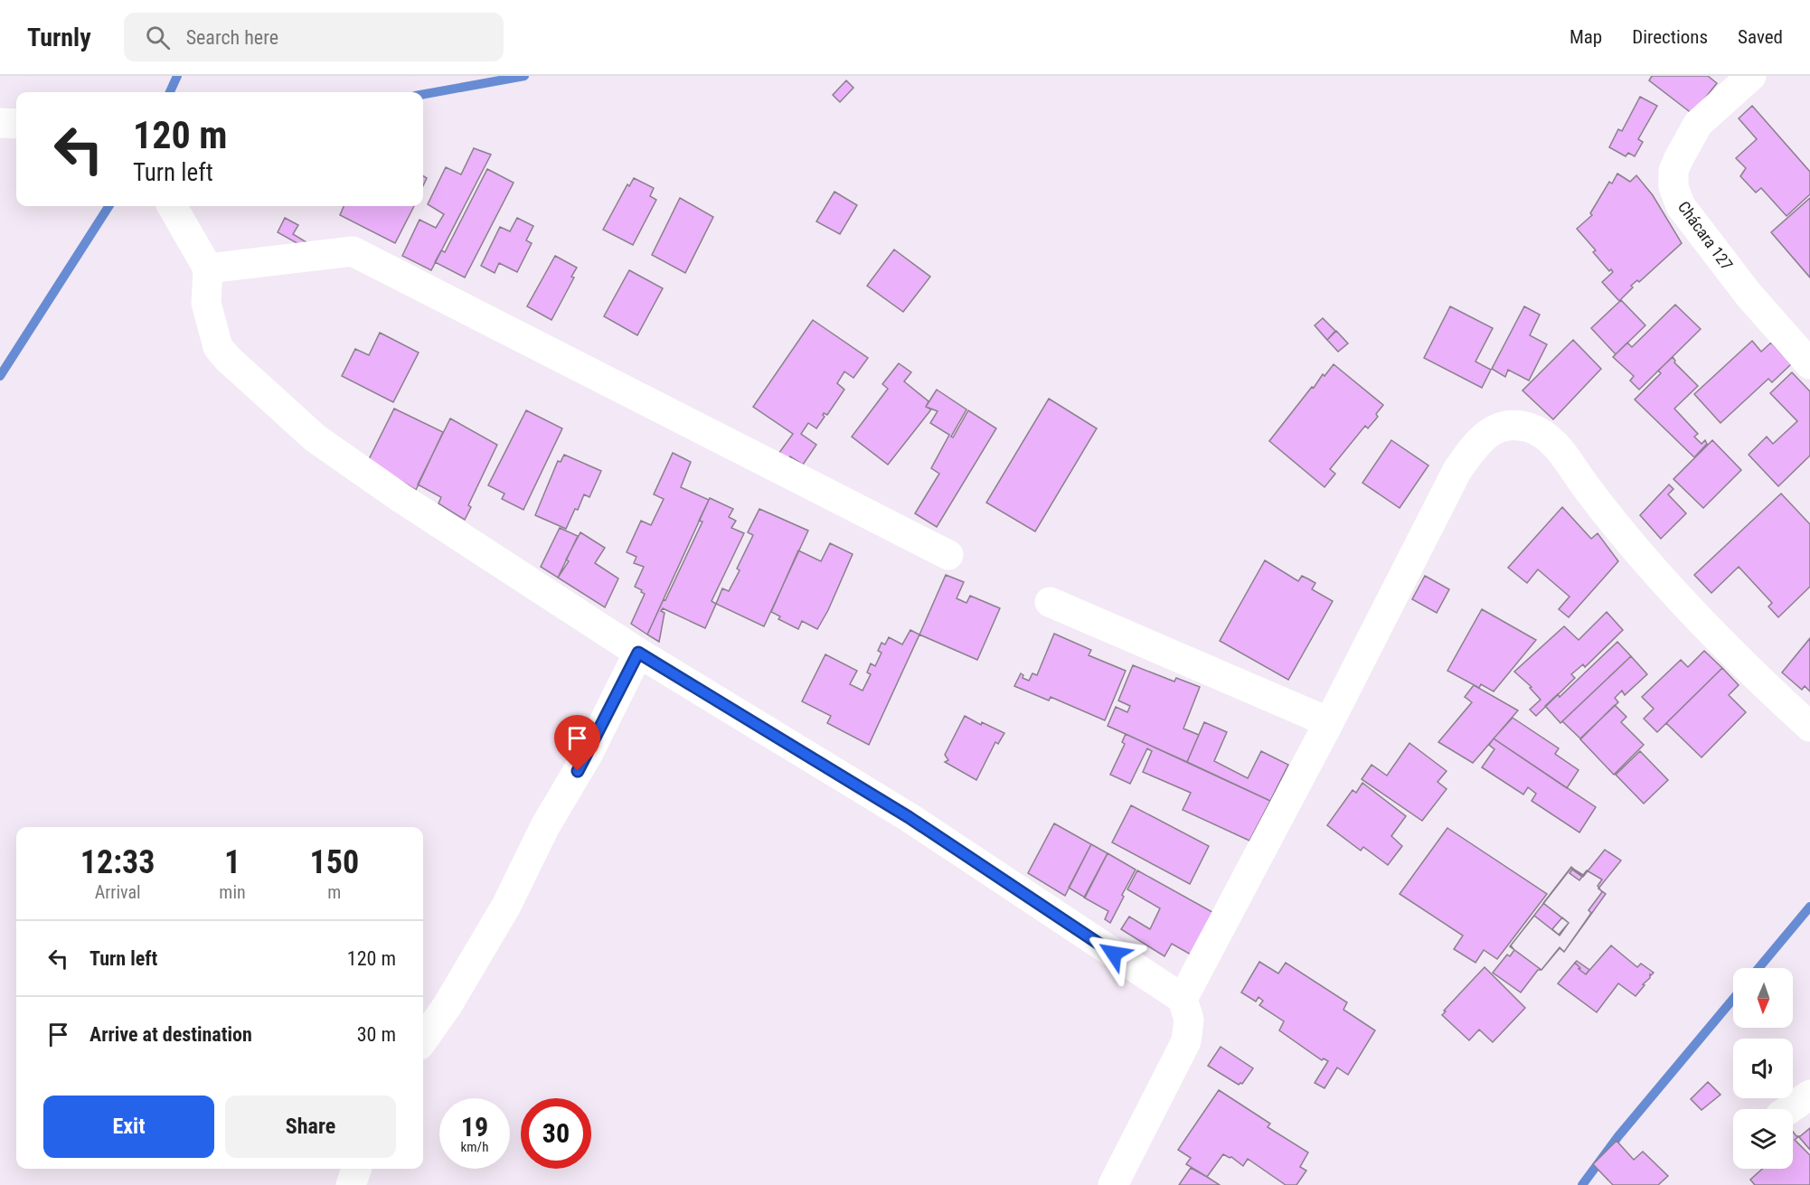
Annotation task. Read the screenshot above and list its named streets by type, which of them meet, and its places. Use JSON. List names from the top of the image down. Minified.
{"streets":{"street":["Chácara 127"]},"north":"bottom","page":{"header":"Turnly","search":"Search here","nav":["Map","Directions","Saved"],"turn":["120 m","Turn left"],"eta":["12:33","Arrival","1","min","150","m"],"list":[{"name":"Turn left","value":"120 m"},{"name":"Arrive at destination","value":"30 m"}],"buttons":["Exit","Share"],"speed":"19 km/h","limit":"30"}}
